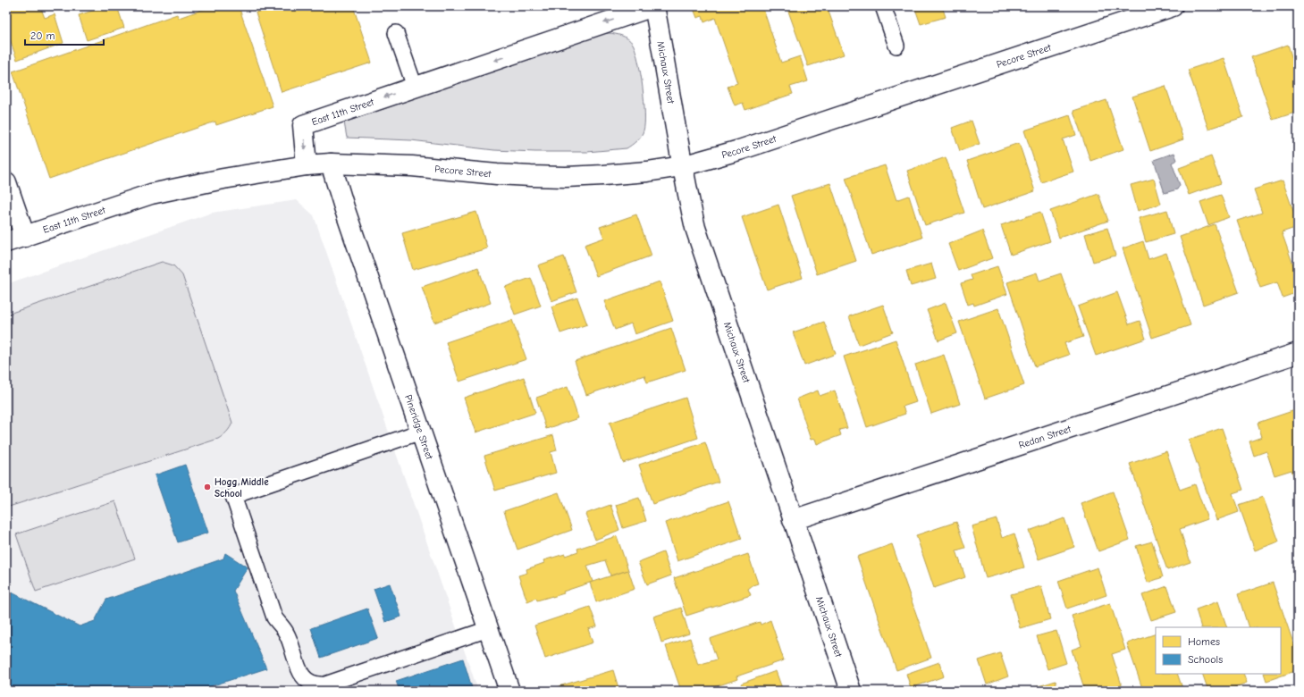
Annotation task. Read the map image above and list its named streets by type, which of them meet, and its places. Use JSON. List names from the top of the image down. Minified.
{"streets":{"street":["Pecore Street","Michaux Street","East 11th Street","Pineridge Street","Redan Street"]},"crossings":[["Pecore Street","Michaux Street"],["Pecore Street","East 11th Street"],["Pecore Street","Pineridge Street"],["Michaux Street","East 11th Street"],["Michaux Street","Redan Street"]],"one_way":["East 11th Street"],"places":["Hogg Middle School"],"legend":["Homes","Schools"],"scale_bar":"20 m"}
